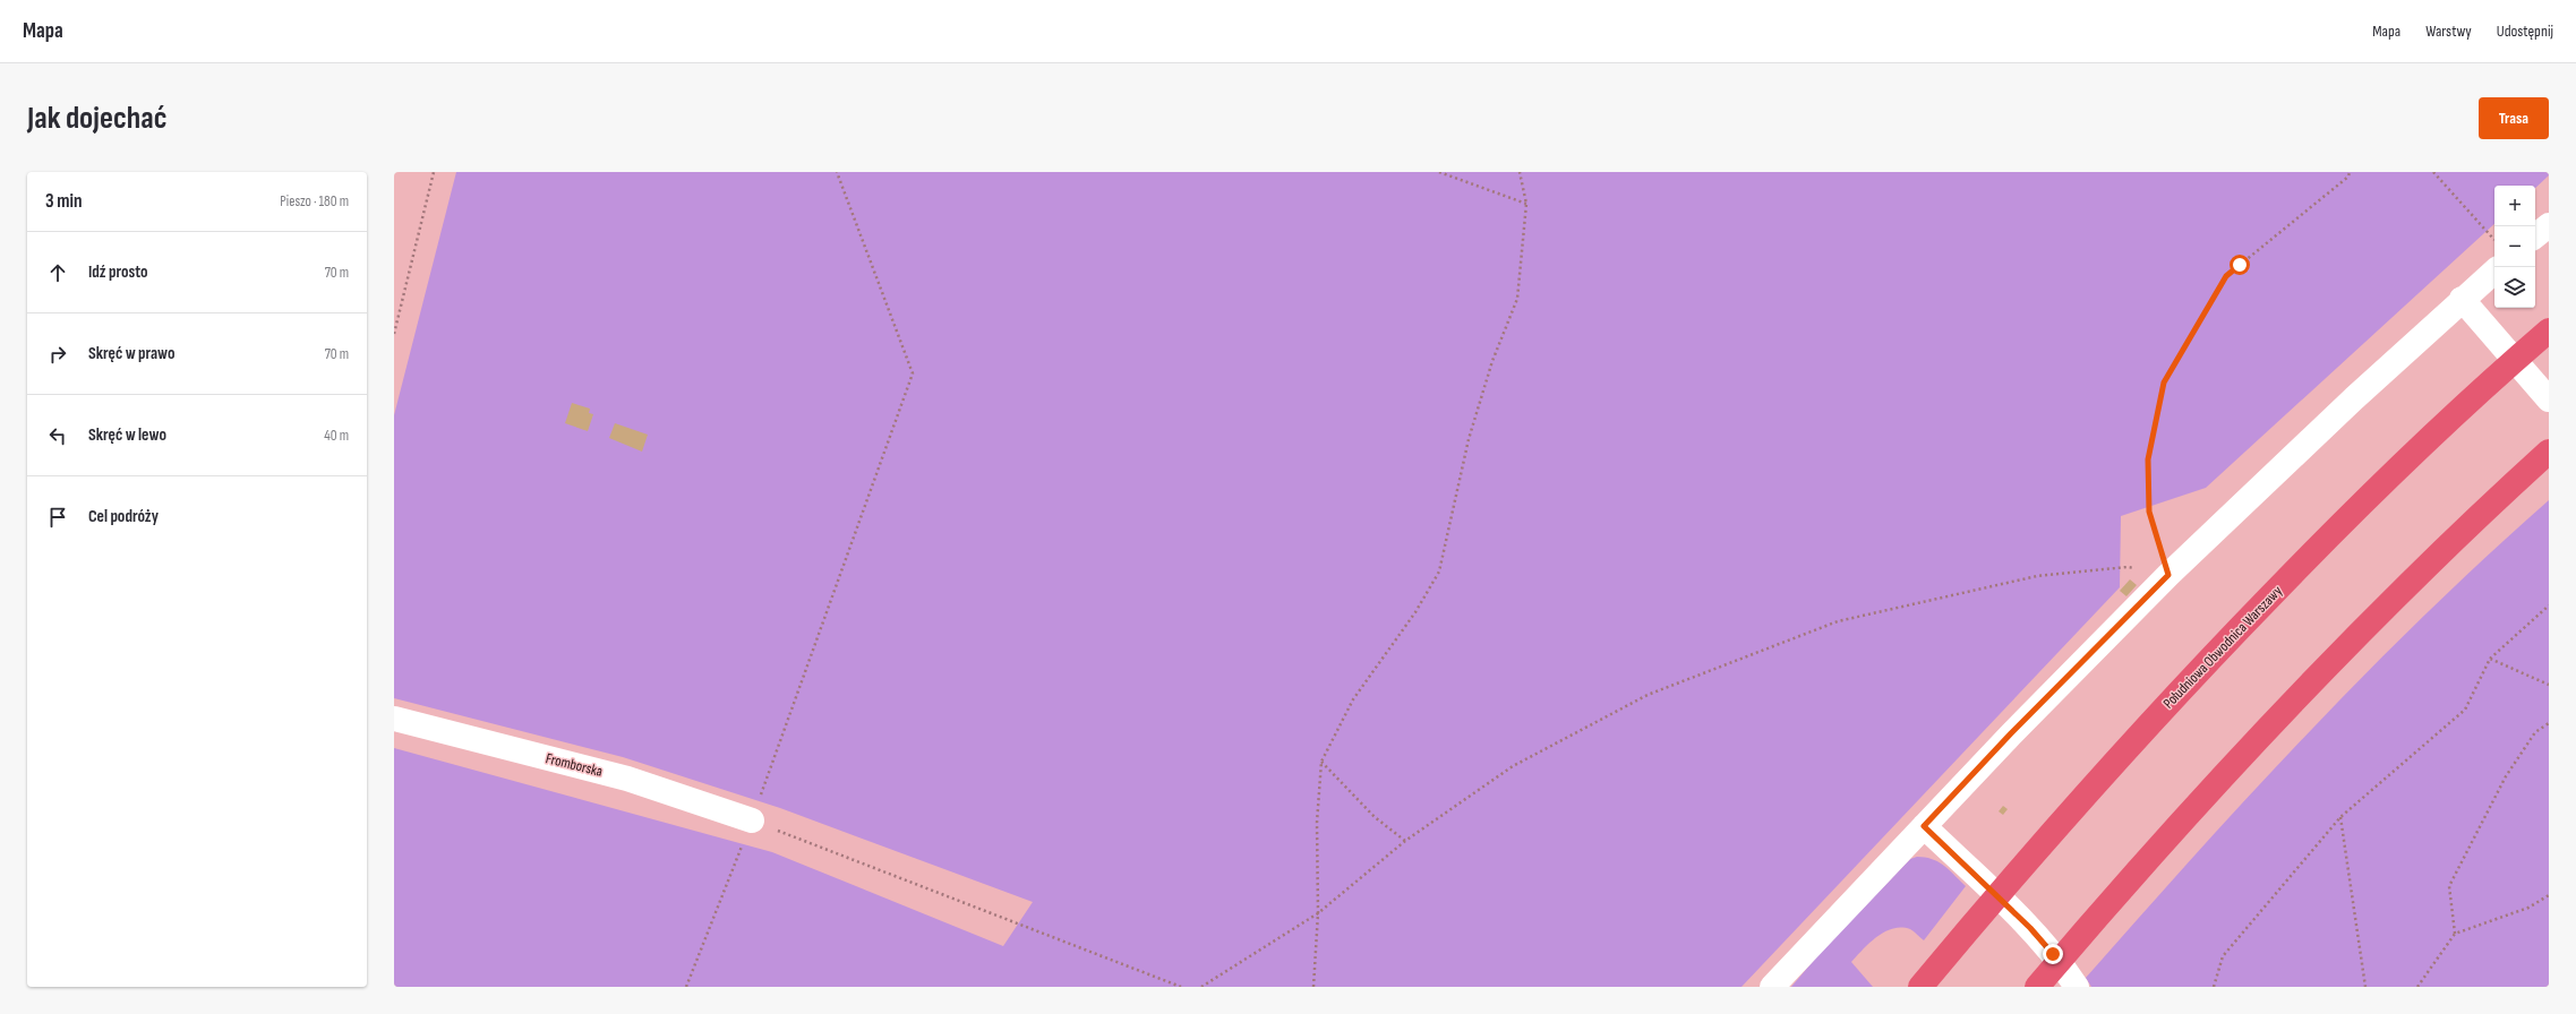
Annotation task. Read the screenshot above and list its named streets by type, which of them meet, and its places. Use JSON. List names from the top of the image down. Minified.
{"streets":{"highway":["Południowa Obwodnica Warszawy"],"street":["Fromborska"]},"page":{"header":"Mapa","nav":["Mapa","Warstwy","Udostępnij"],"buttons":"Trasa","title":"Jak dojechać","heading":["3 min","Pieszo · 180 m"],"map_buttons":["+","−"],"list":[["Idź prosto","70 m"],["Skręć w prawo","70 m"],["Skręć w lewo","40 m"],"Cel podróży"]}}
